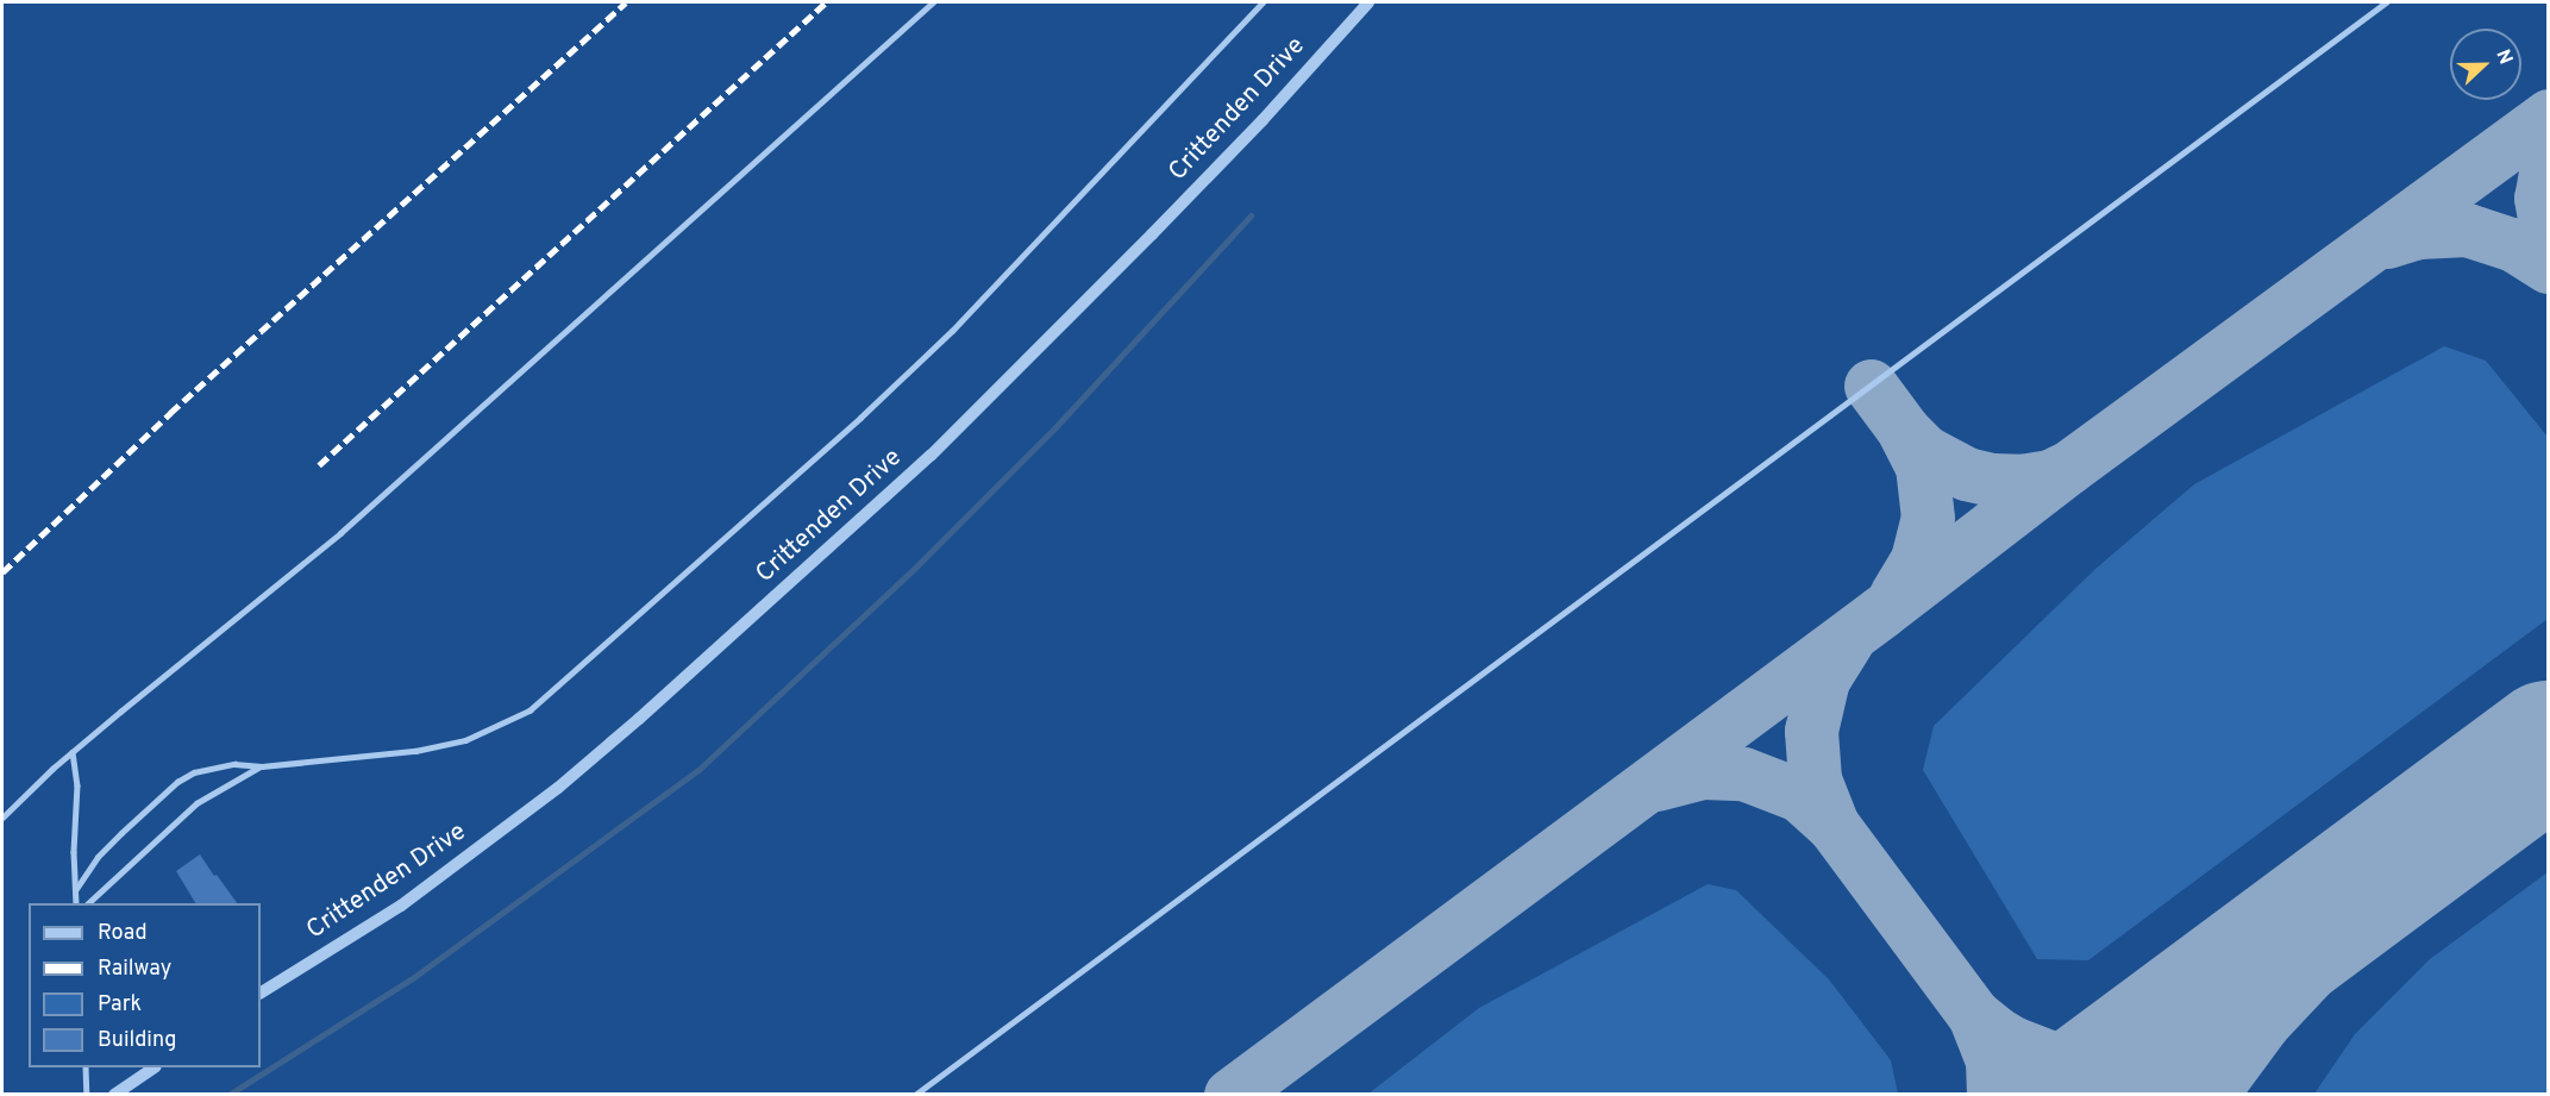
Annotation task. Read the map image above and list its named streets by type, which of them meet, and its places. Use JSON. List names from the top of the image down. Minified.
{"streets":{"street":["Crittenden Drive"]},"legend":["Road","Railway","Park","Building"],"north":"right"}
